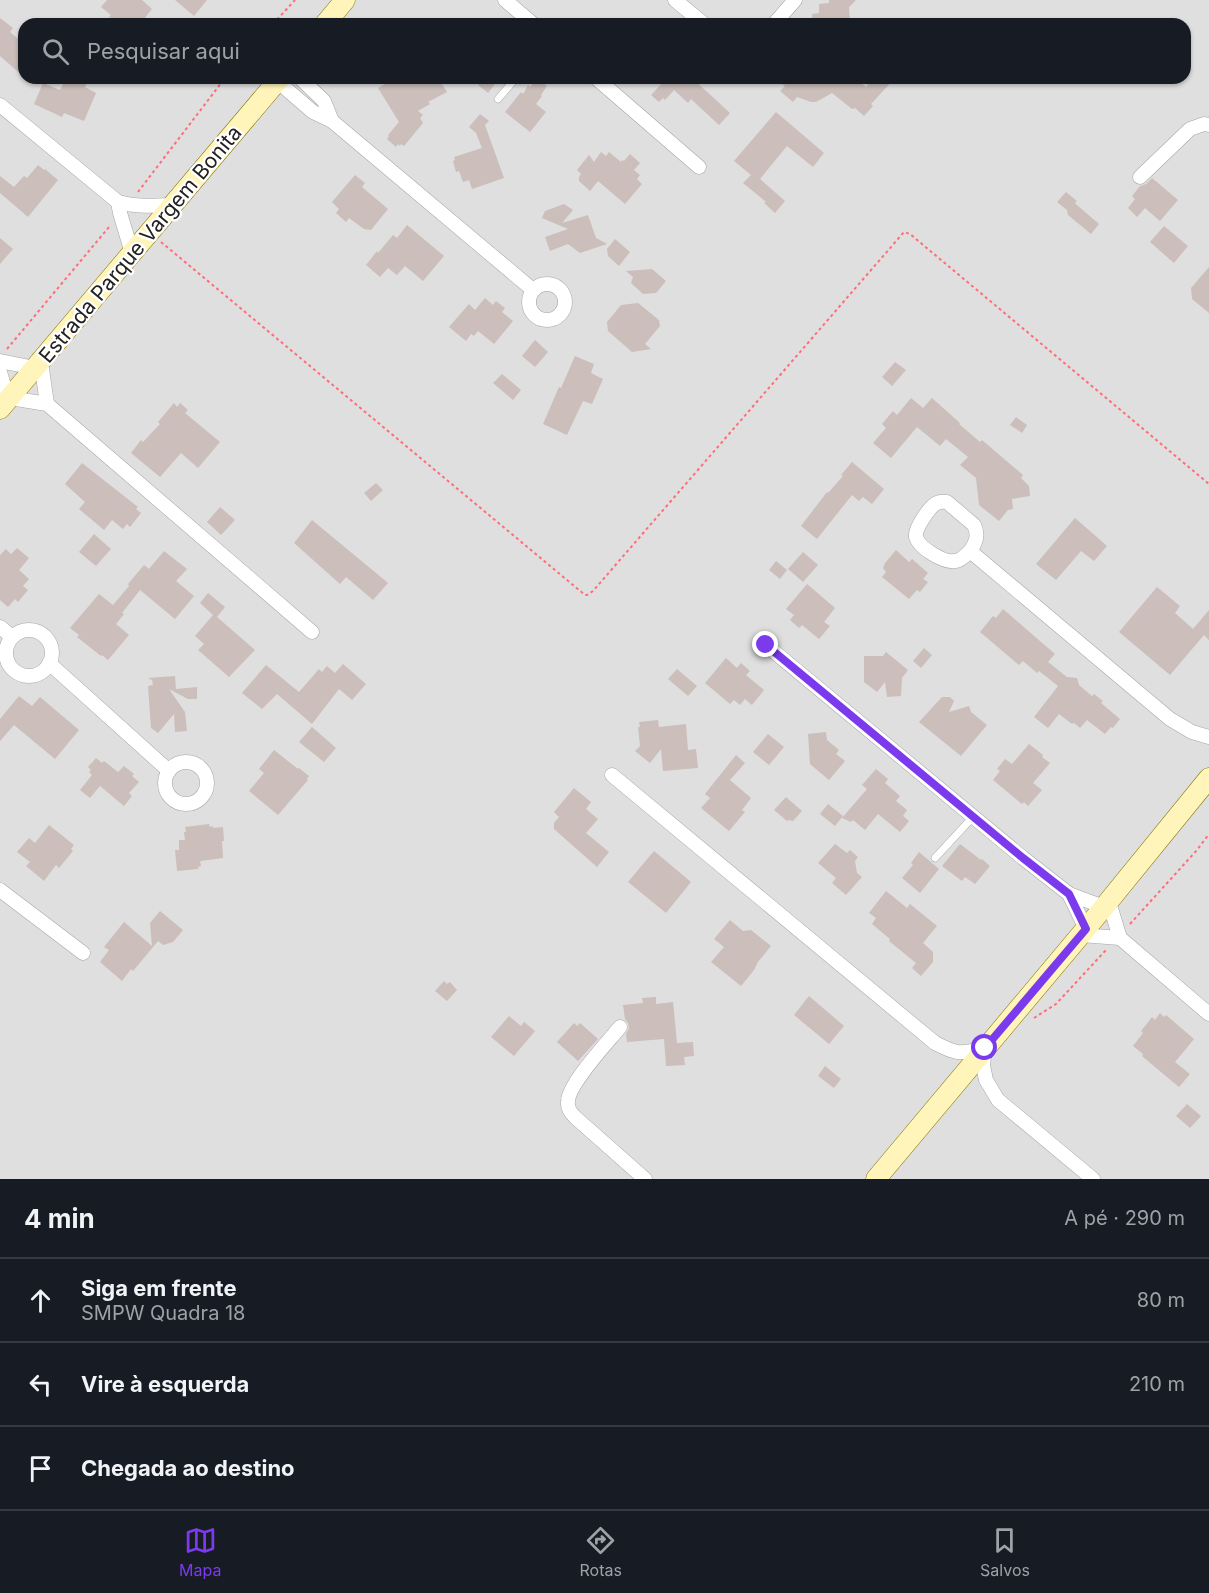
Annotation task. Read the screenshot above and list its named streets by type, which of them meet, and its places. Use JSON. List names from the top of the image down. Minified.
{"streets":{"street":["Estrada Parque Vargem Bonita"]},"page":{"search":"Pesquisar aqui","heading":["4 min","A pé · 290 m"],"list":[["Siga em frente","SMPW Quadra 18","80 m"],["Vire à esquerda","210 m"],"Chegada ao destino"],"nav":["Mapa","Rotas","Salvos"]}}
